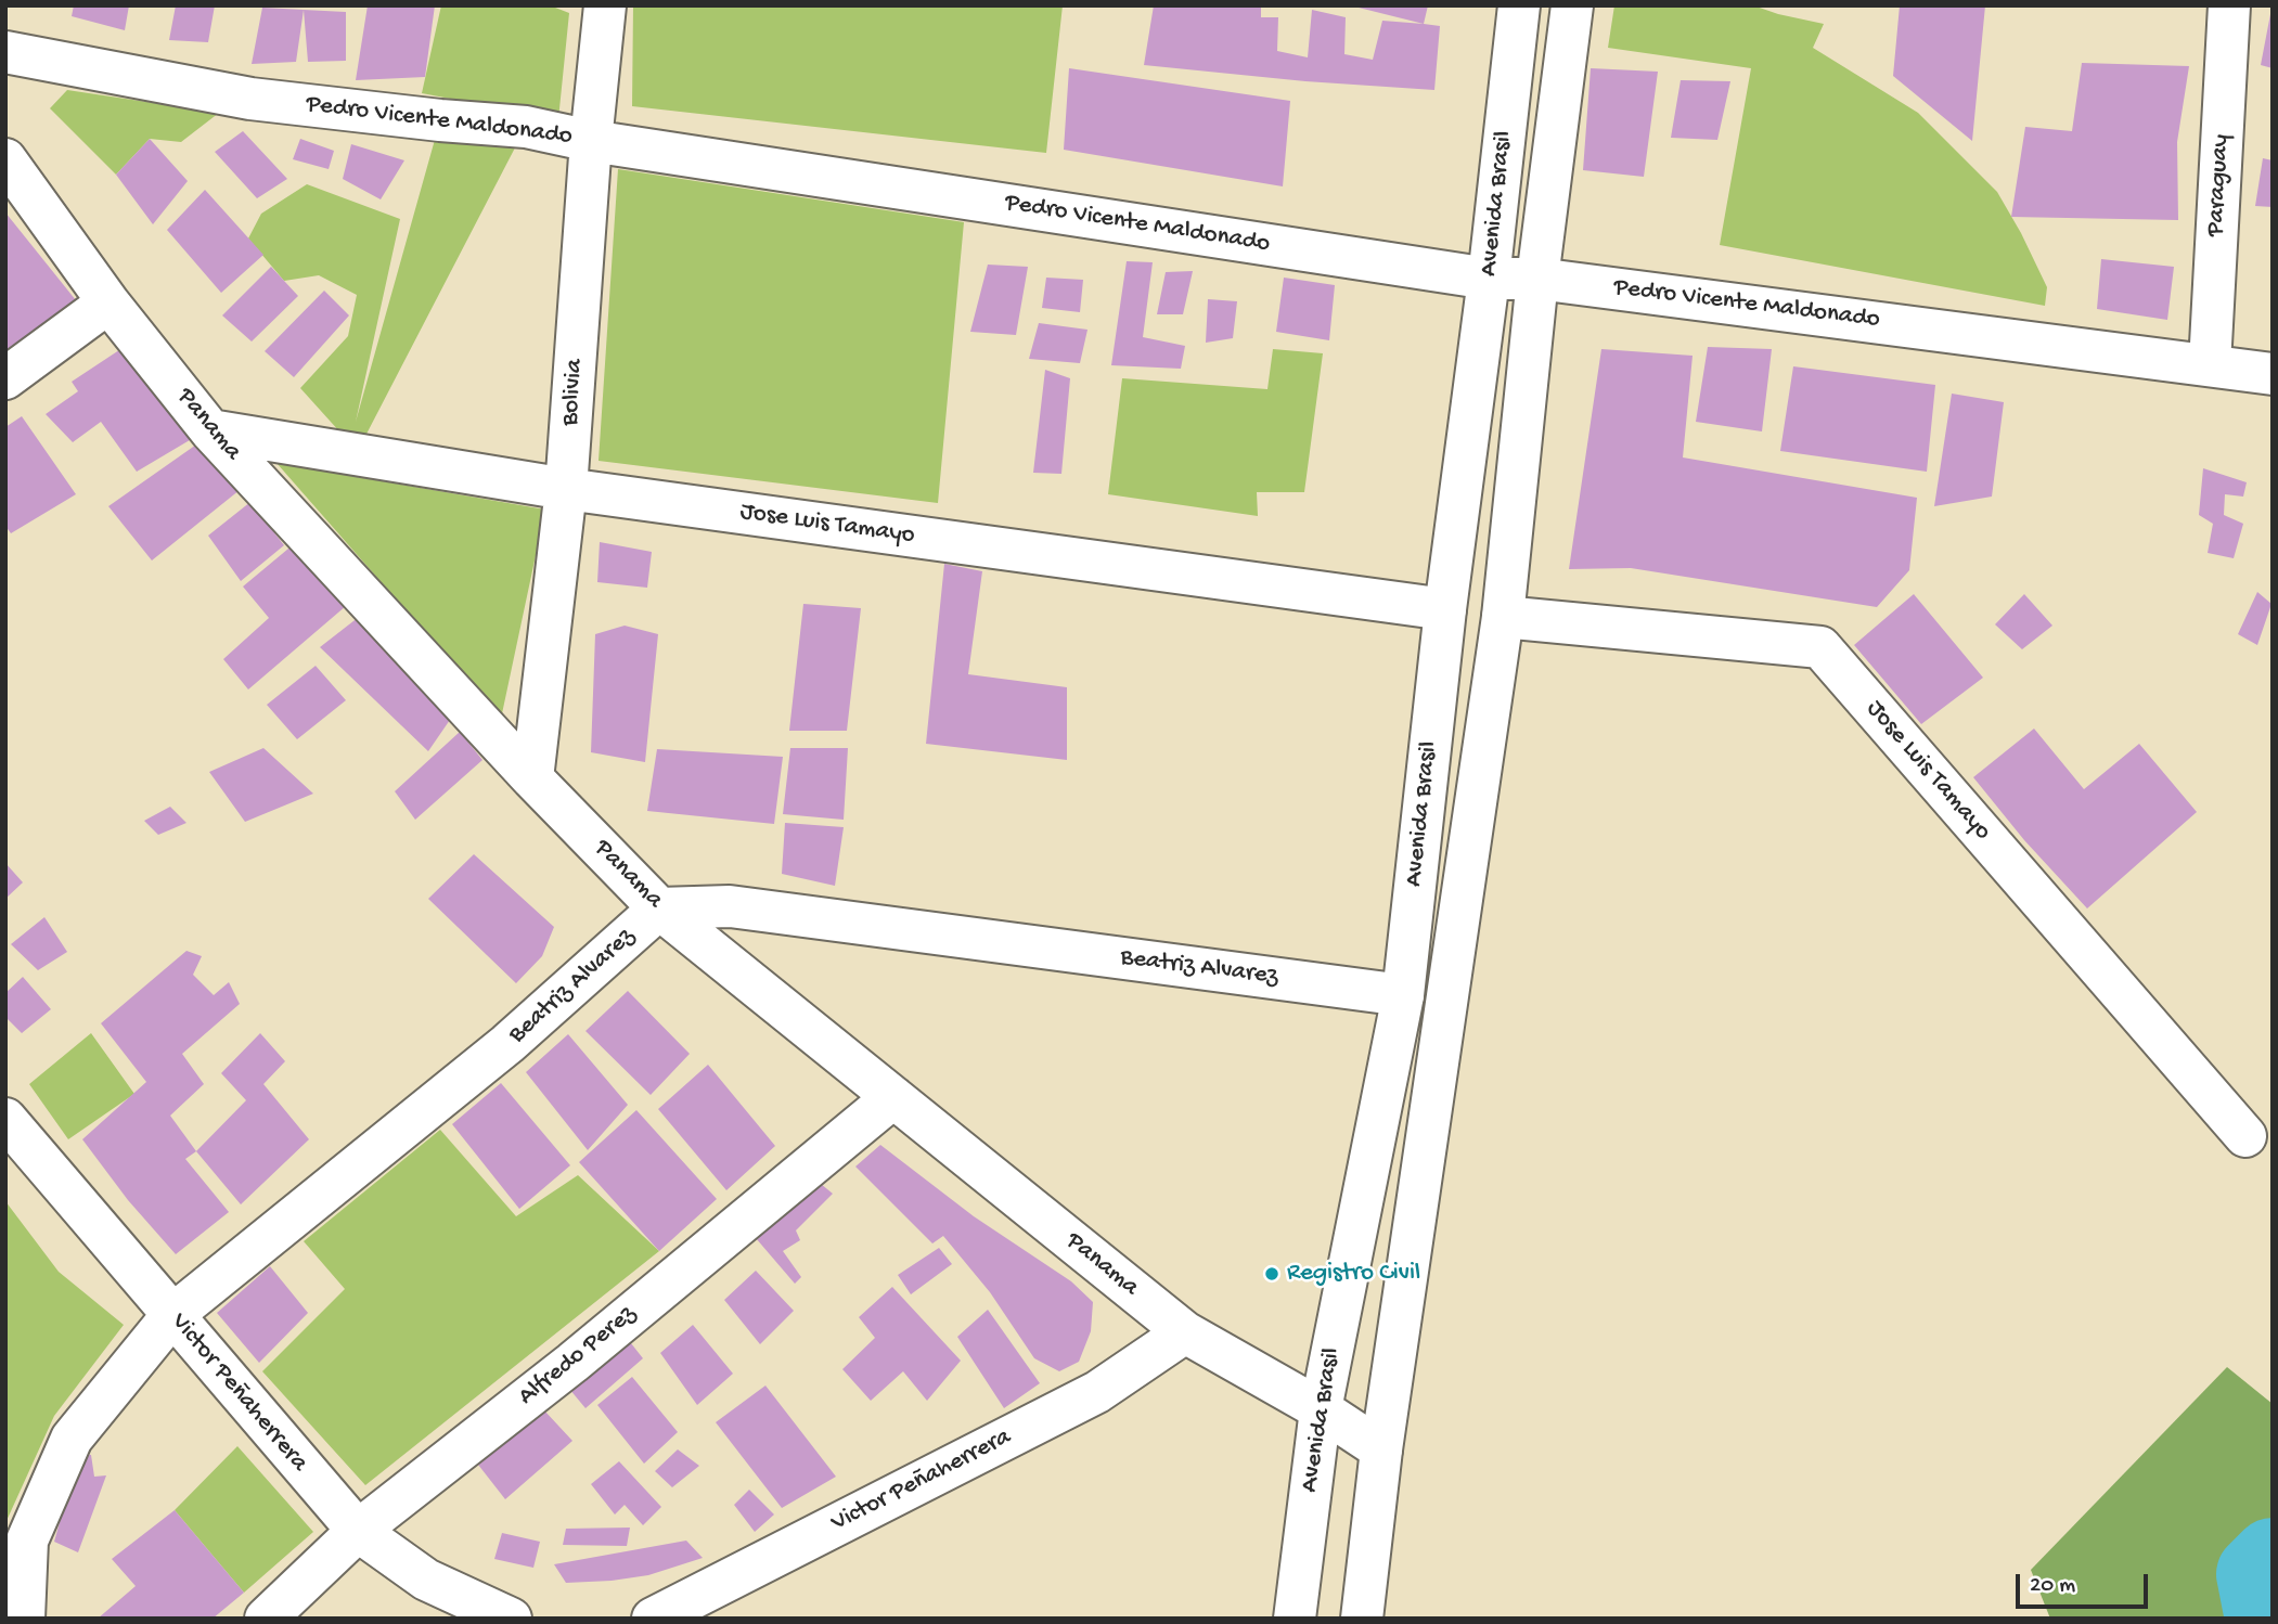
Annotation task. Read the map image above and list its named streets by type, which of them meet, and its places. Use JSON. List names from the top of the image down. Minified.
{"streets":{"street":["Pedro Vicente Maldonado","Paraguay","Avenida Brasil","Bolivia","Panama","Jose Luis Tamayo","Beatriz Alvarez","Alfredo Perez","Victor Peñaherrera"]},"crossings":[["Pedro Vicente Maldonado","Paraguay"],["Pedro Vicente Maldonado","Avenida Brasil"],["Pedro Vicente Maldonado","Bolivia"],["Avenida Brasil","Panama"],["Avenida Brasil","Jose Luis Tamayo"],["Avenida Brasil","Beatriz Alvarez"],["Bolivia","Panama"],["Bolivia","Jose Luis Tamayo"],["Panama","Jose Luis Tamayo"],["Panama","Beatriz Alvarez"],["Panama","Alfredo Perez"],["Panama","Victor Peñaherrera"],["Beatriz Alvarez","Victor Peñaherrera"],["Alfredo Perez","Victor Peñaherrera"]],"places":["Registro Civil"],"scale_bar":"20 m"}
